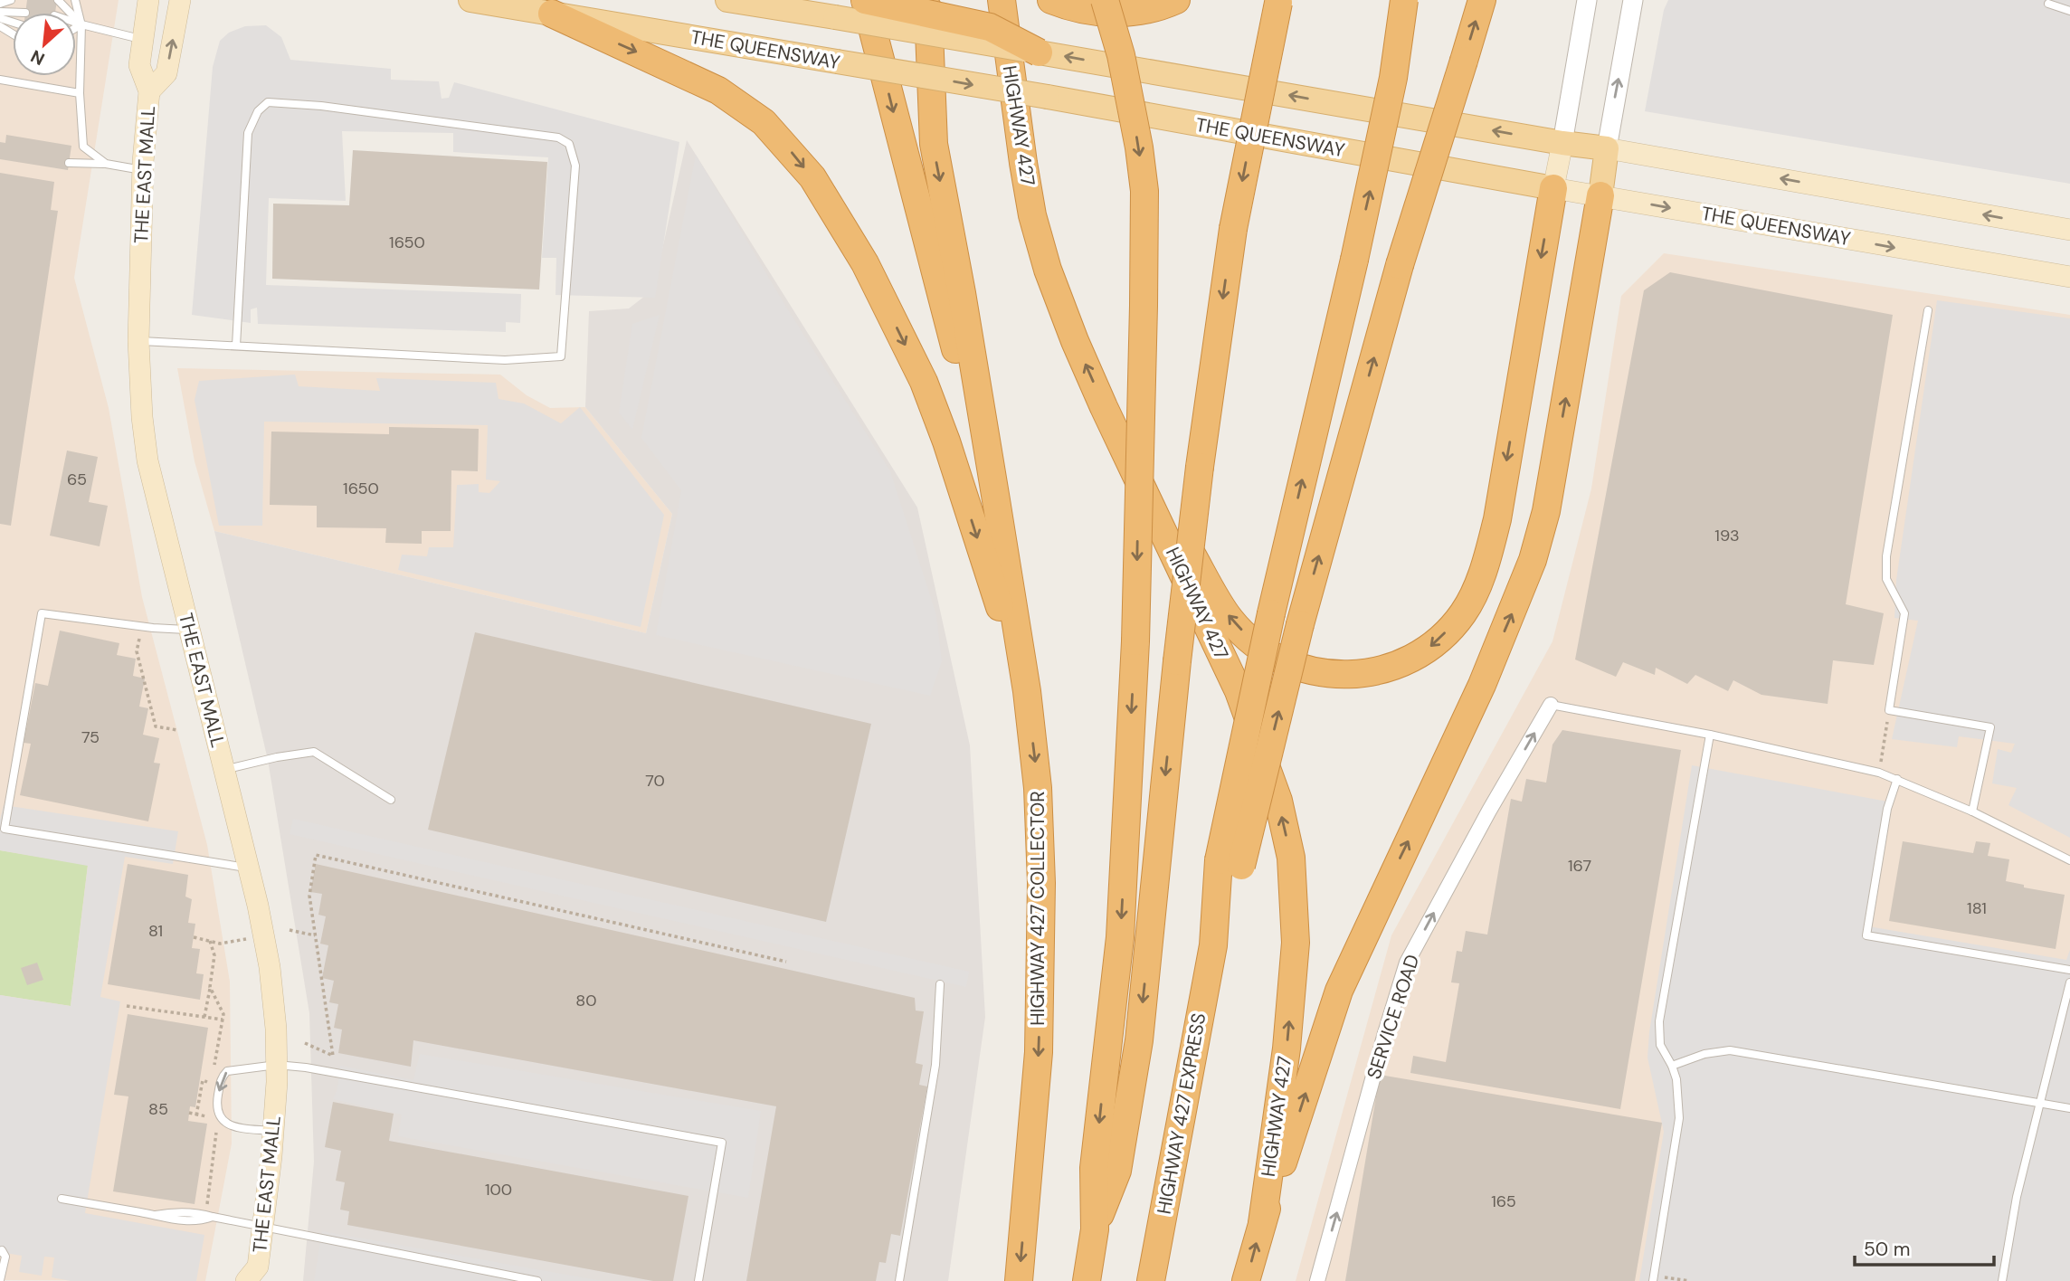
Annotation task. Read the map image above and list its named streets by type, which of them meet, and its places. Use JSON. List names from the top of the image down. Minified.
{"streets":{"highway":["HIGHWAY 427","HIGHWAY 427 COLLECTOR","HIGHWAY 427 EXPRESS"],"main road":["THE QUEENSWAY","THE EAST MALL"],"street":["SERVICE ROAD"]},"one_way":["SERVICE ROAD"],"house_numbers":["1650","65","1650","193","75","70","167","181","81","80","85","100","165"],"scale_bar":"50 m","north":"bottom left"}
